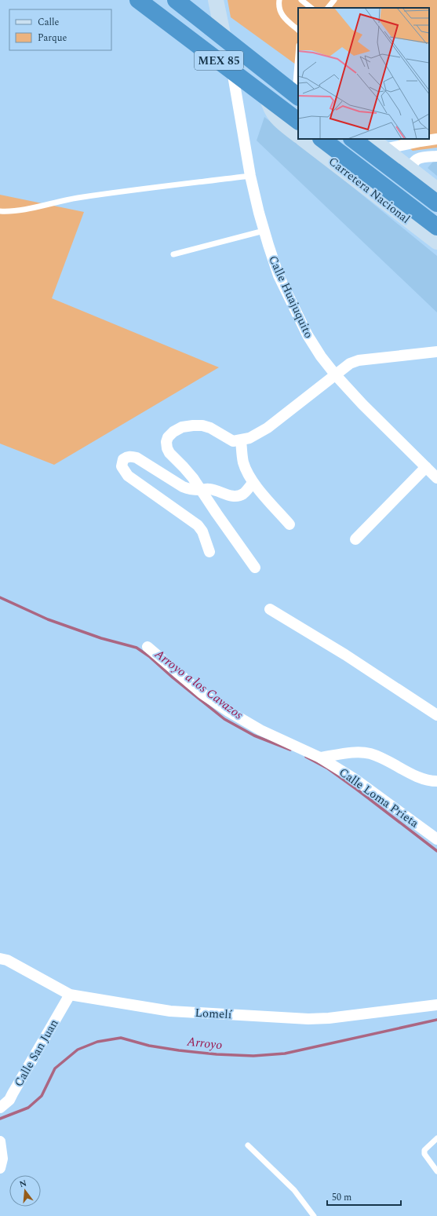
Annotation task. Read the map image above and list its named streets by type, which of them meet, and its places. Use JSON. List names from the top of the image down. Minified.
{"streets":{"highway":["MEX 85","Carretera Nacional"],"street":["Calle Huajuquito","Calle Loma Prieta","Lomelí","Calle San Juan"]},"crossings":[["MEX 85","Calle Huajuquito"],["Lomelí","Calle San Juan"]],"water":["Arroyo a los Cavazos","Arroyo"],"legend":["Calle","Parque"],"scale_bar":"50 m","north":"top"}
